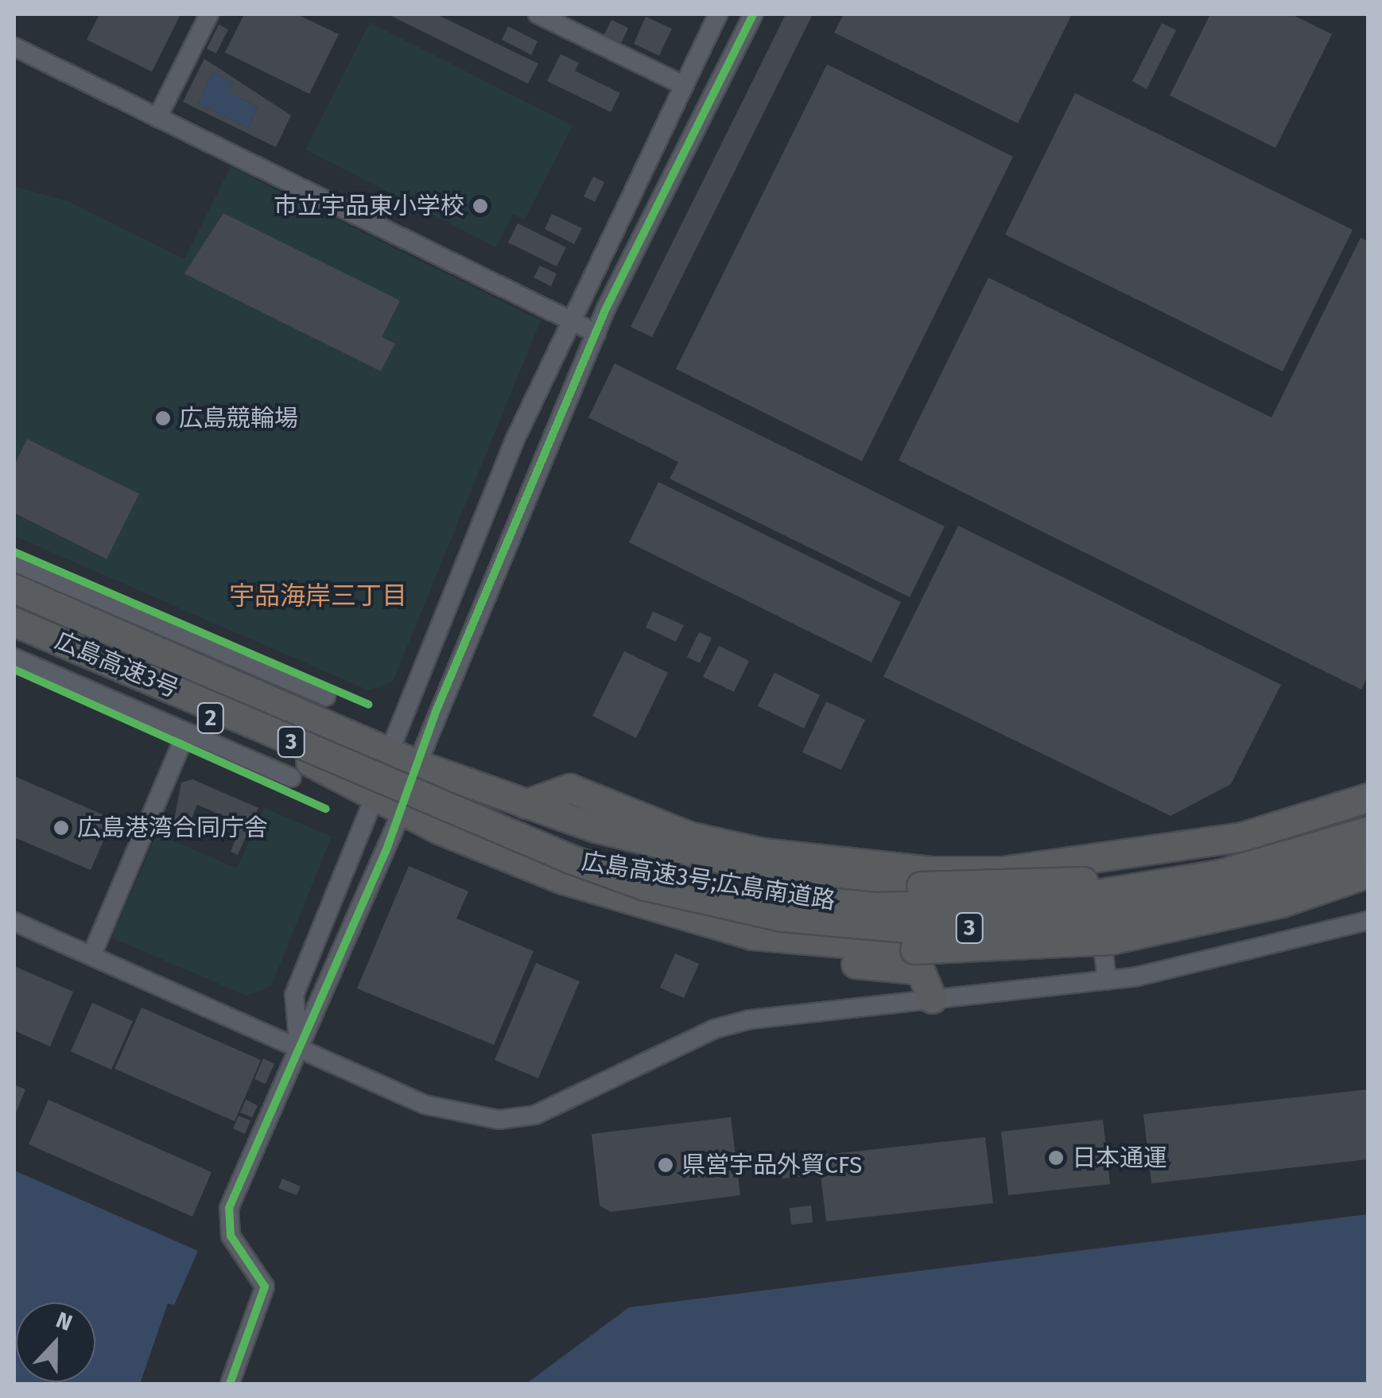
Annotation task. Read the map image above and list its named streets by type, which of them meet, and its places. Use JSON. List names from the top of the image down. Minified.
{"streets":{"highway":["広島高速3号","2","3","広島高速3号;広島南道路"]},"crossings":[["広島高速3号","広島高速3号;広島南道路"]],"districts":["宇品海岸三丁目"],"places":["市立宇品東小学校","広島競輪場","広島港湾合同庁舎","日本通運","県営宇品外貿CFS"],"north":"top"}
